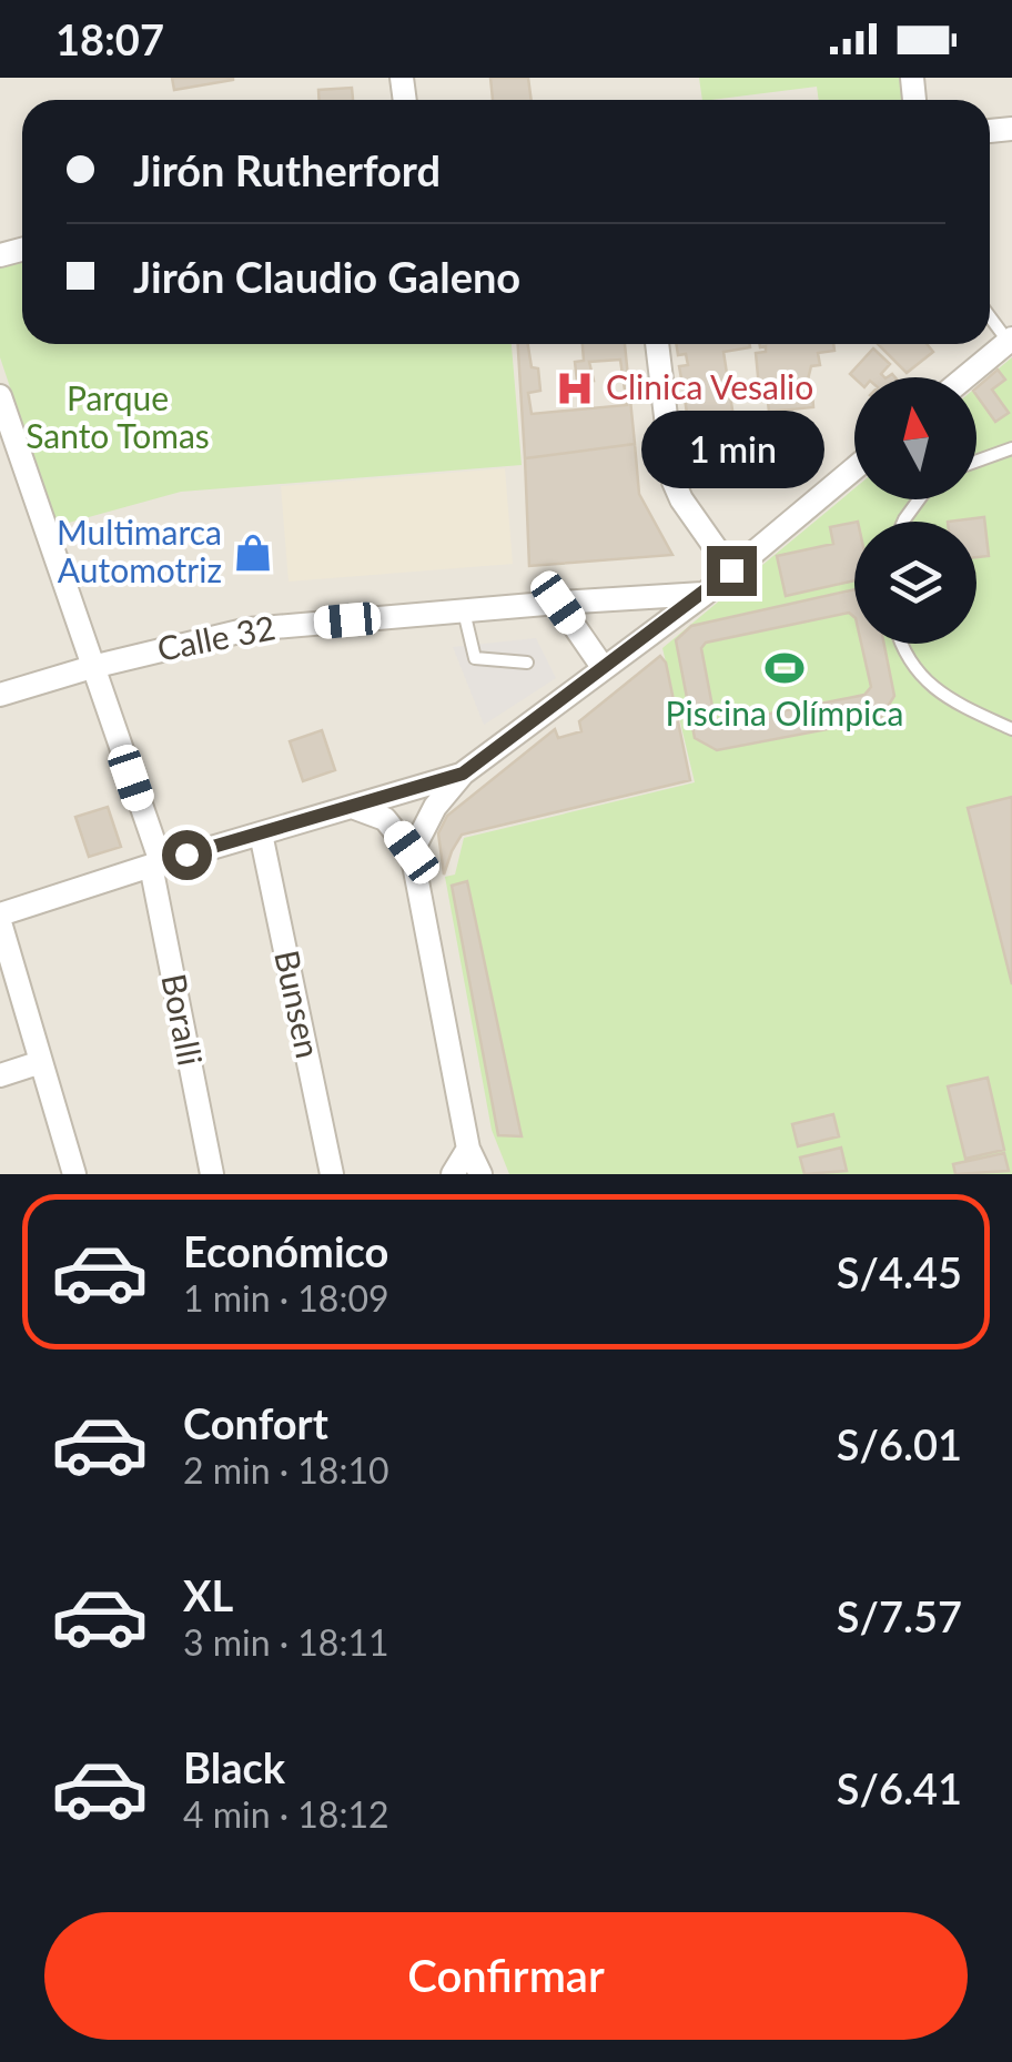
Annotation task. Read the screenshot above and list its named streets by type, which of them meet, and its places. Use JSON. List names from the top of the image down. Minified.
{"streets":{"street":["Calle 32","Bunsen","Boralli"]},"crossings":[["Calle 32","Boralli"]],"parks":["Parque Santo Tomas"],"places":{"hospital":["Clinica Vesalio"],"shop":["Multimarca Automotriz"],"sports":["Piscina Olímpica"]},"north":"top","page":{"status":"18:07","banner":["Jirón Rutherford","Jirón Claudio Galeno"],"bubble":"1 min","list":[{"name":"Económico","note":"1 min · 18:09","value":"S/4.45"},{"name":"Confort","note":"2 min · 18:10","value":"S/6.01"},{"name":"XL","note":"3 min · 18:11","value":"S/7.57"},{"name":"Black","note":"4 min · 18:12","value":"S/6.41"}],"buttons":"Confirmar"}}
